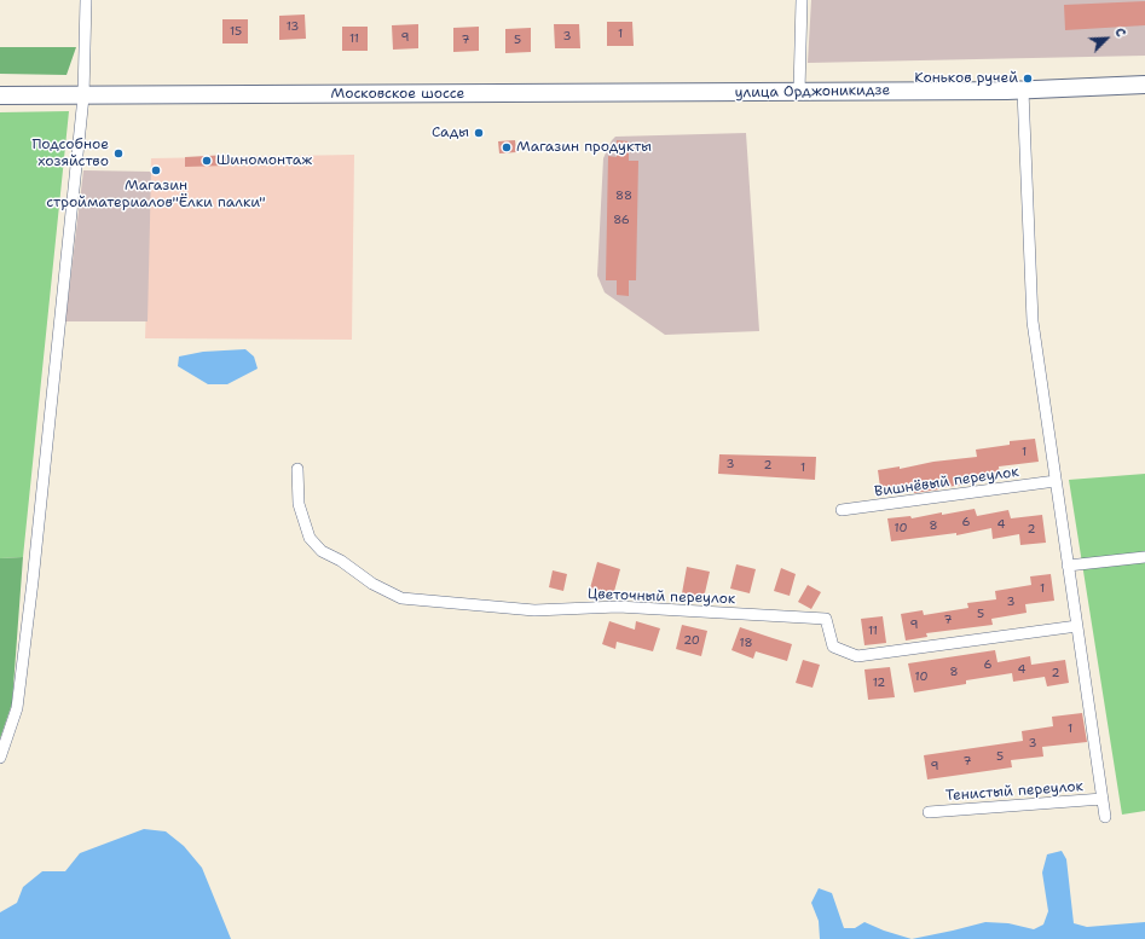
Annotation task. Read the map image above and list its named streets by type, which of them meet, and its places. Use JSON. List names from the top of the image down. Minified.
{"streets":{"main road":["улица Орджоникидзе","Московское шоссе"],"street":["Вишнёвый переулок","Цветочный переулок","Тенистый переулок"]},"crossings":[["улица Орджоникидзе","Московское шоссе"]],"places":["Коньков ручей","Сады","Магазин продукты","Подсобное хозяйство","Шиномонтаж","Магазин стройматериалов\"Ёлки палки\""],"house_numbers":["13","15","1","3","9","11","7","5","88","86","1","3","2","1","6","4","8","10","2","1","3","5","7","9","11","20","18","6","4","8","2","10","12","1","3","5","7","9"],"north":"top right"}
